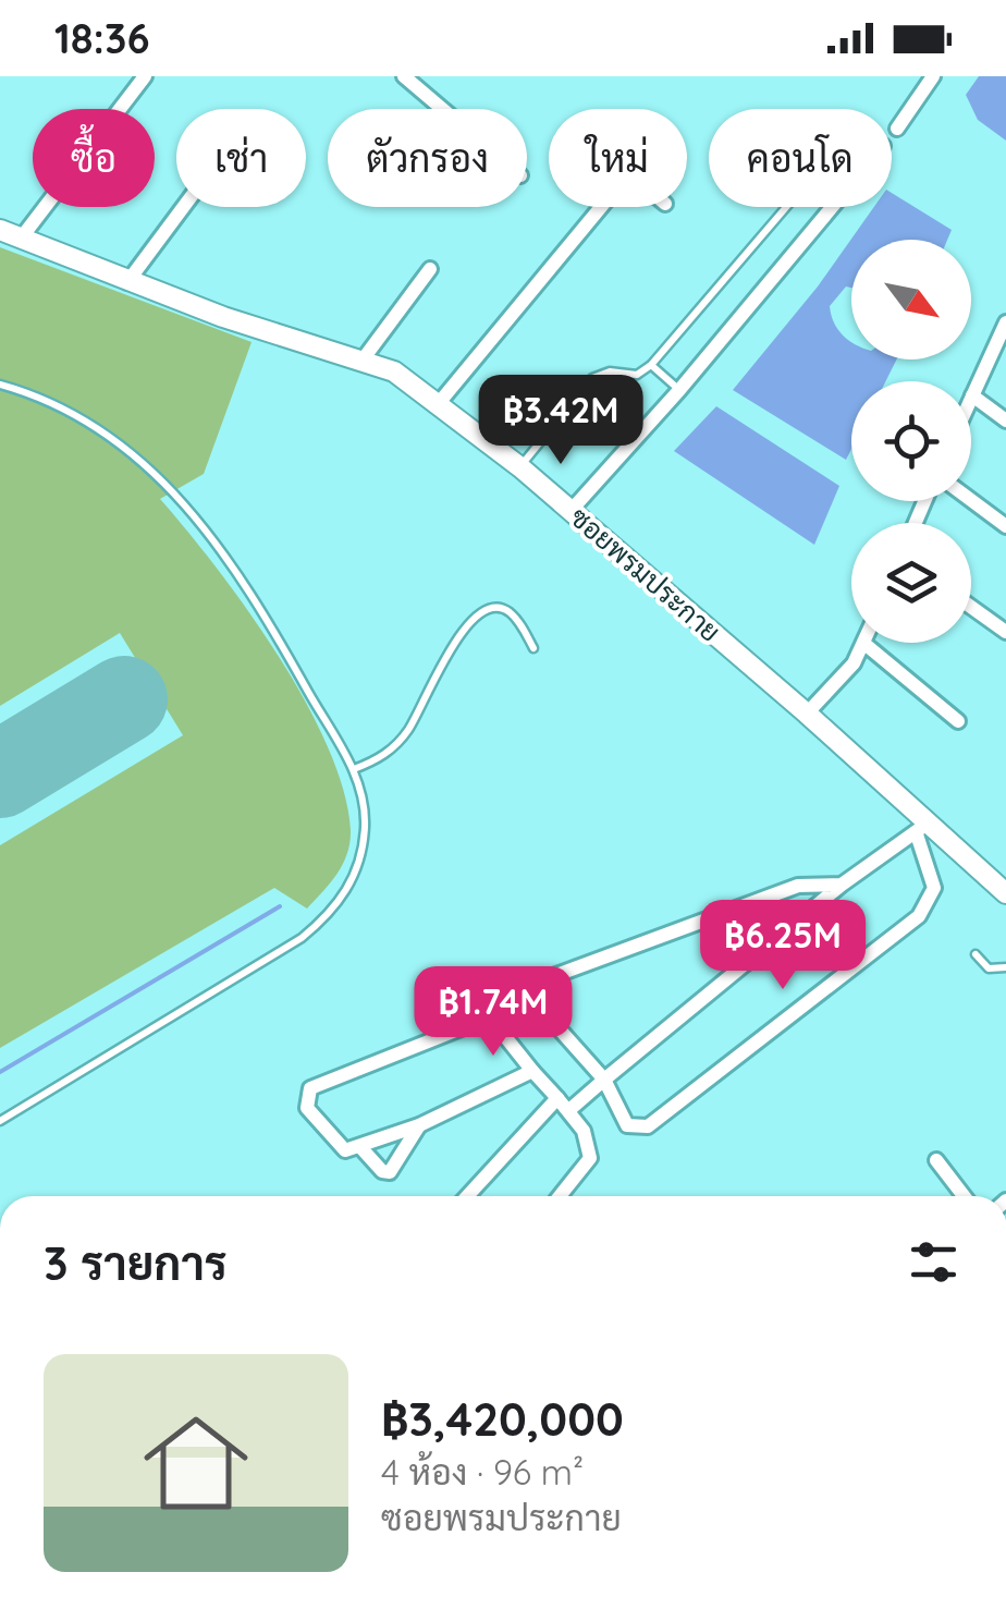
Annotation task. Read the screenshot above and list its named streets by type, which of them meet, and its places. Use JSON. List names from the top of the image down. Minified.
{"streets":{"street":["ซอยพรมประกาย"]},"north":"bottom right","page":{"status":"18:36","chip":["ซื้อ","เช่า","ตัวกรอง","ใหม่","คอนโด"],"price":["฿3.42M","฿6.25M","฿1.74M"],"heading":"3 รายการ","list":[{"name":"฿3,420,000","note":"4 ห้อง · 96 m² · ซอยพรมประกาย"}]}}
